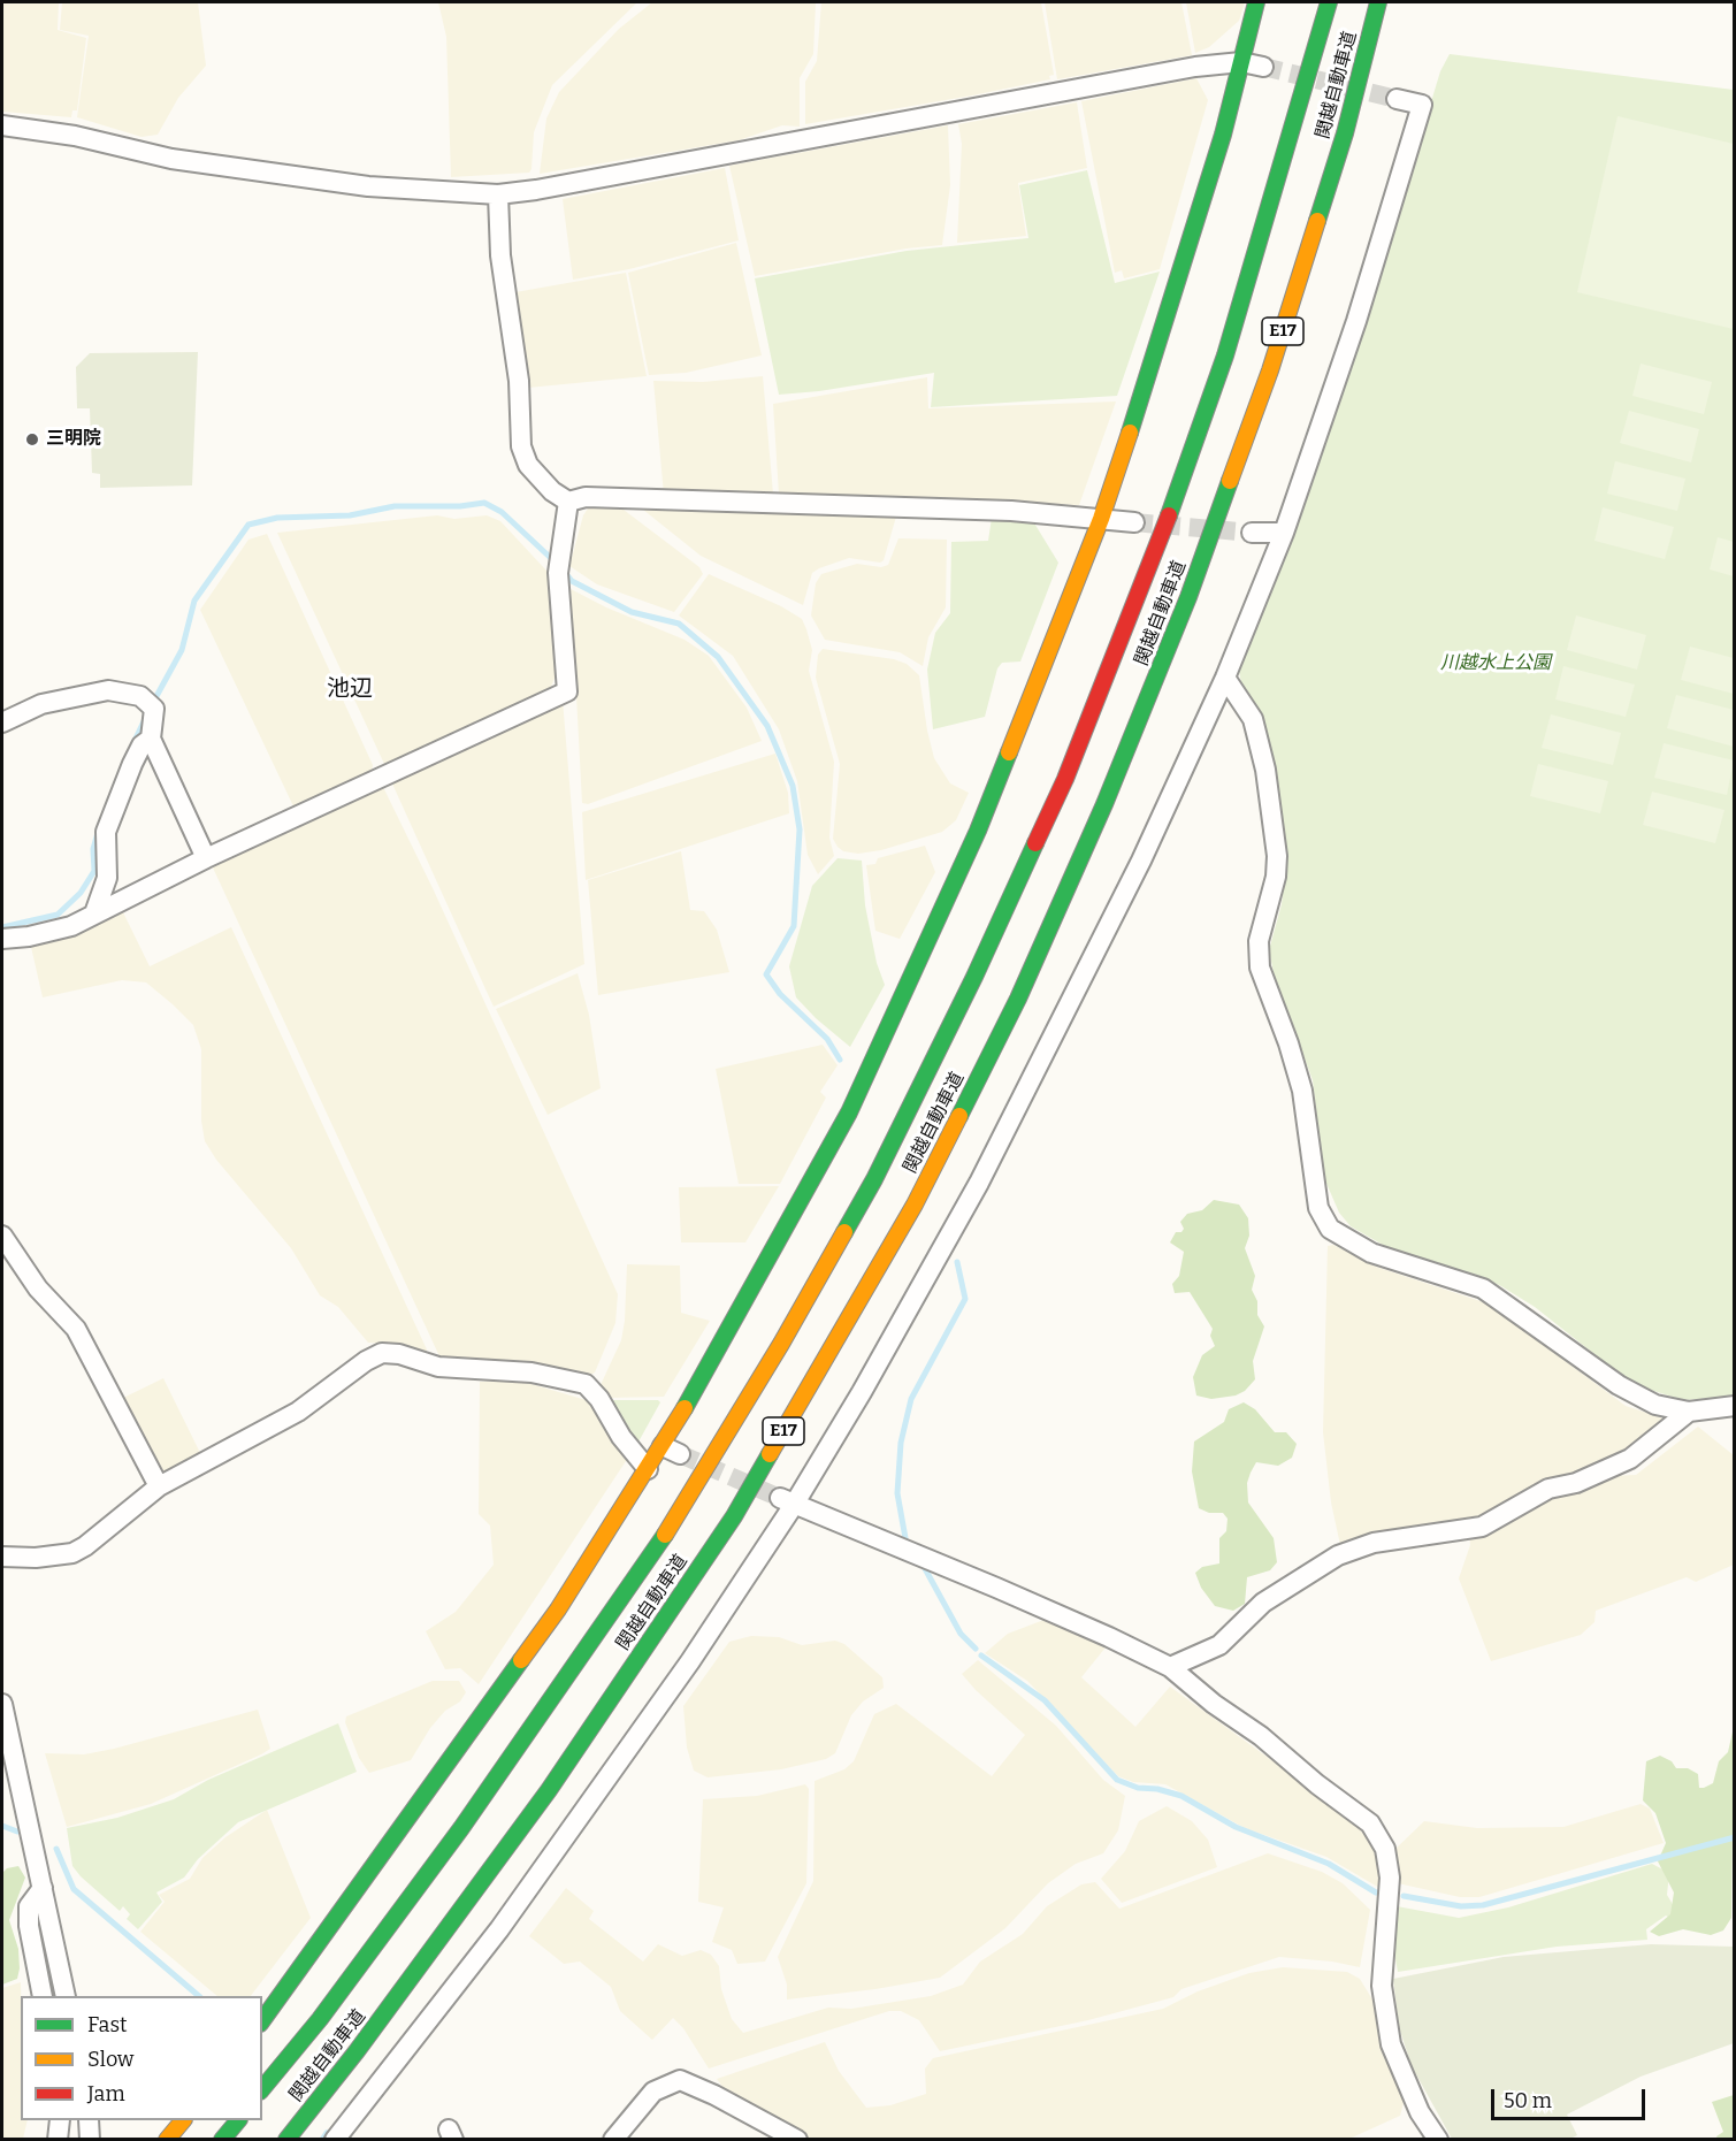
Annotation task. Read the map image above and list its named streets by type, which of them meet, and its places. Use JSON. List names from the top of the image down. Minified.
{"streets":{"main road":["関越自動車道","E17"]},"districts":["池辺"],"parks":["川越水上公園"],"places":["三明院"],"legend":["Fast","Slow","Jam"],"scale_bar":"50 m"}
